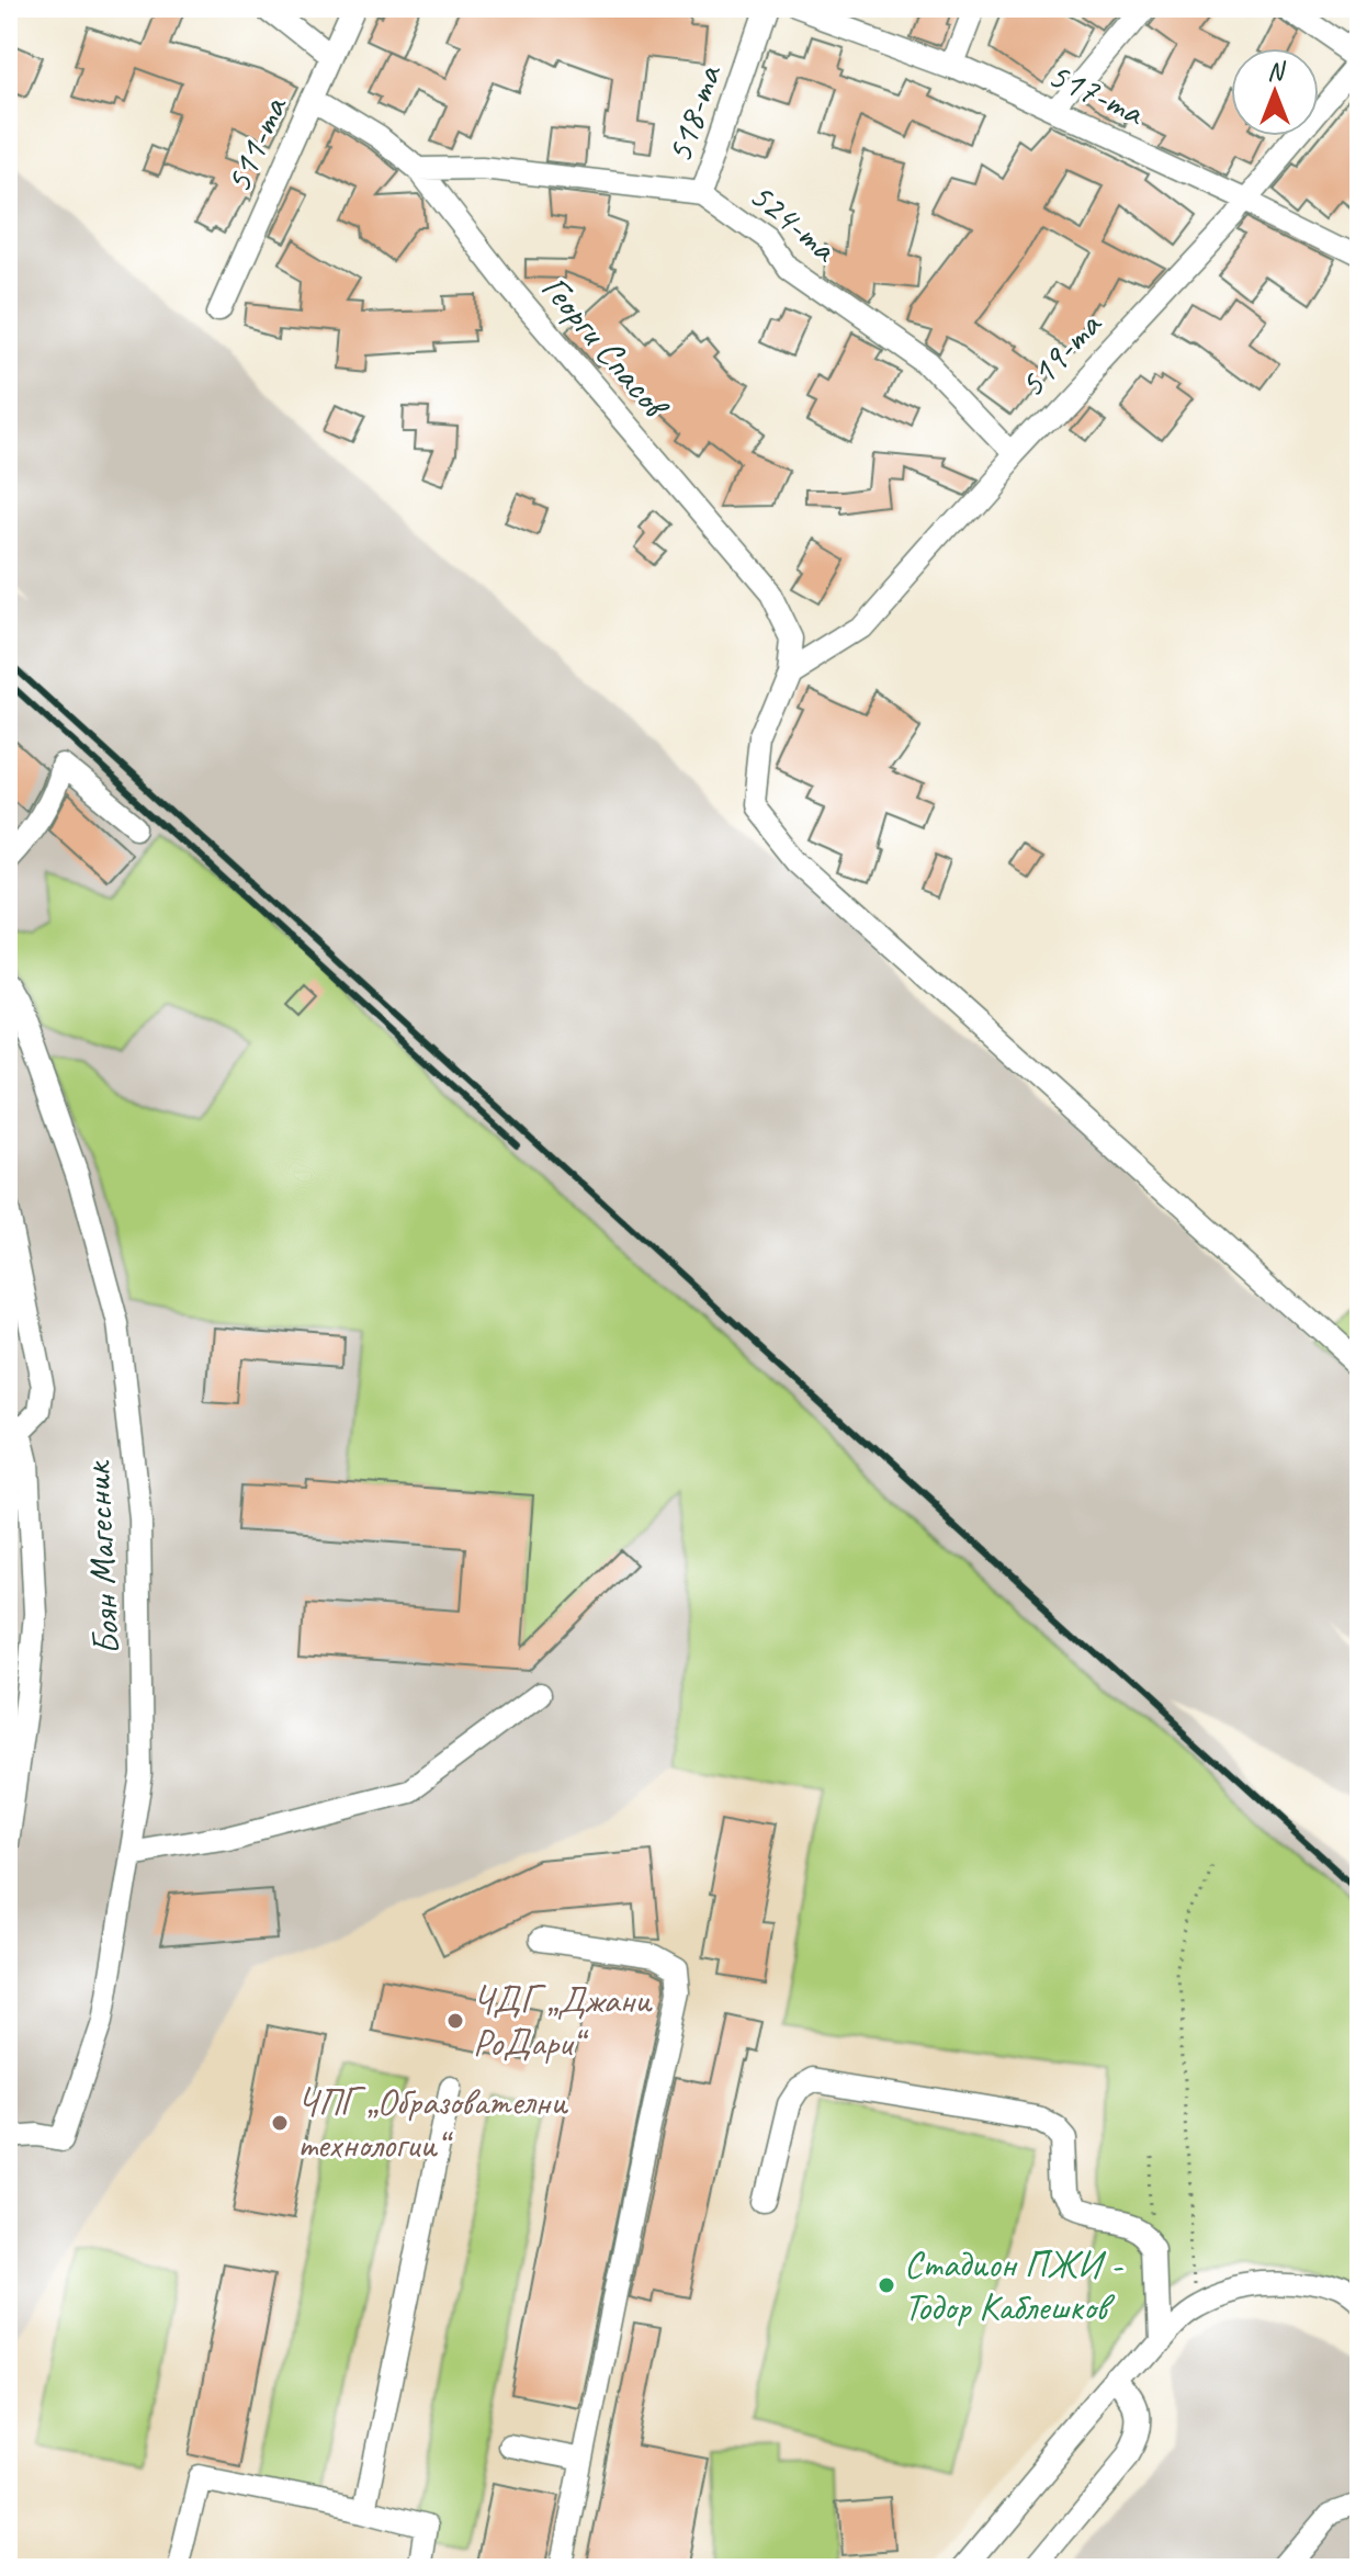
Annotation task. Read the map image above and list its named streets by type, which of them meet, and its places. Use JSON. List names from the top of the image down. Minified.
{"streets":{"street":["517-та","518-та","511-та","524-та","Георги Спасов","519-та","Боян Магесник"]},"crossings":[["517-та","519-та"],["518-та","524-та"],["511-та","Георги Спасов"],["524-та","Георги Спасов"],["524-та","519-та"],["Георги Спасов","519-та"]],"places":["ЧДГ „Джани РоДари“","ЧПГ „Образователни технологии“","Стадион ПЖИ - Тодор Каблешков"],"north":"top"}
